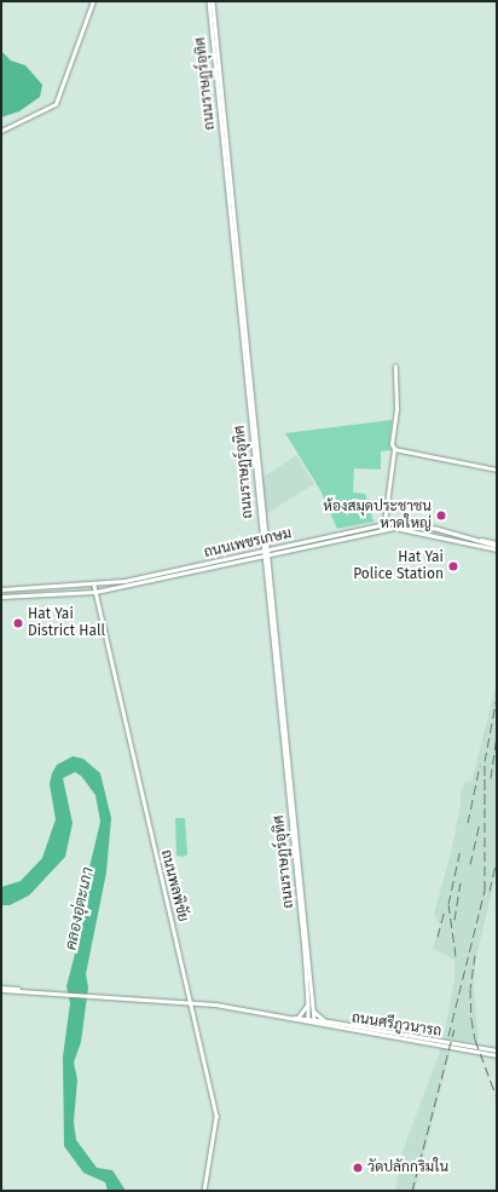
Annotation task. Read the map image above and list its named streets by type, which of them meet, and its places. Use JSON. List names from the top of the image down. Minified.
{"streets":{"main road":["ถนนเพชรเกษม","ถนนศรีภูวนารถ"],"street":["ถนนราษฏร์อุทิศ","ถนนพลพิชัย"]},"crossings":[["ถนนราษฏร์อุทิศ","ถนนเพชรเกษม"],["ถนนเพชรเกษม","ถนนพลพิชัย"],["ถนนพลพิชัย","ถนนศรีภูวนารถ"]],"water":["คลองอุ่ตะเภา"],"places":["ห้องสมุดประชาชน หาดใหญ่","Hat Yai Police Station","Hat Yai District Hall","วัดปลักกริมใน"]}
